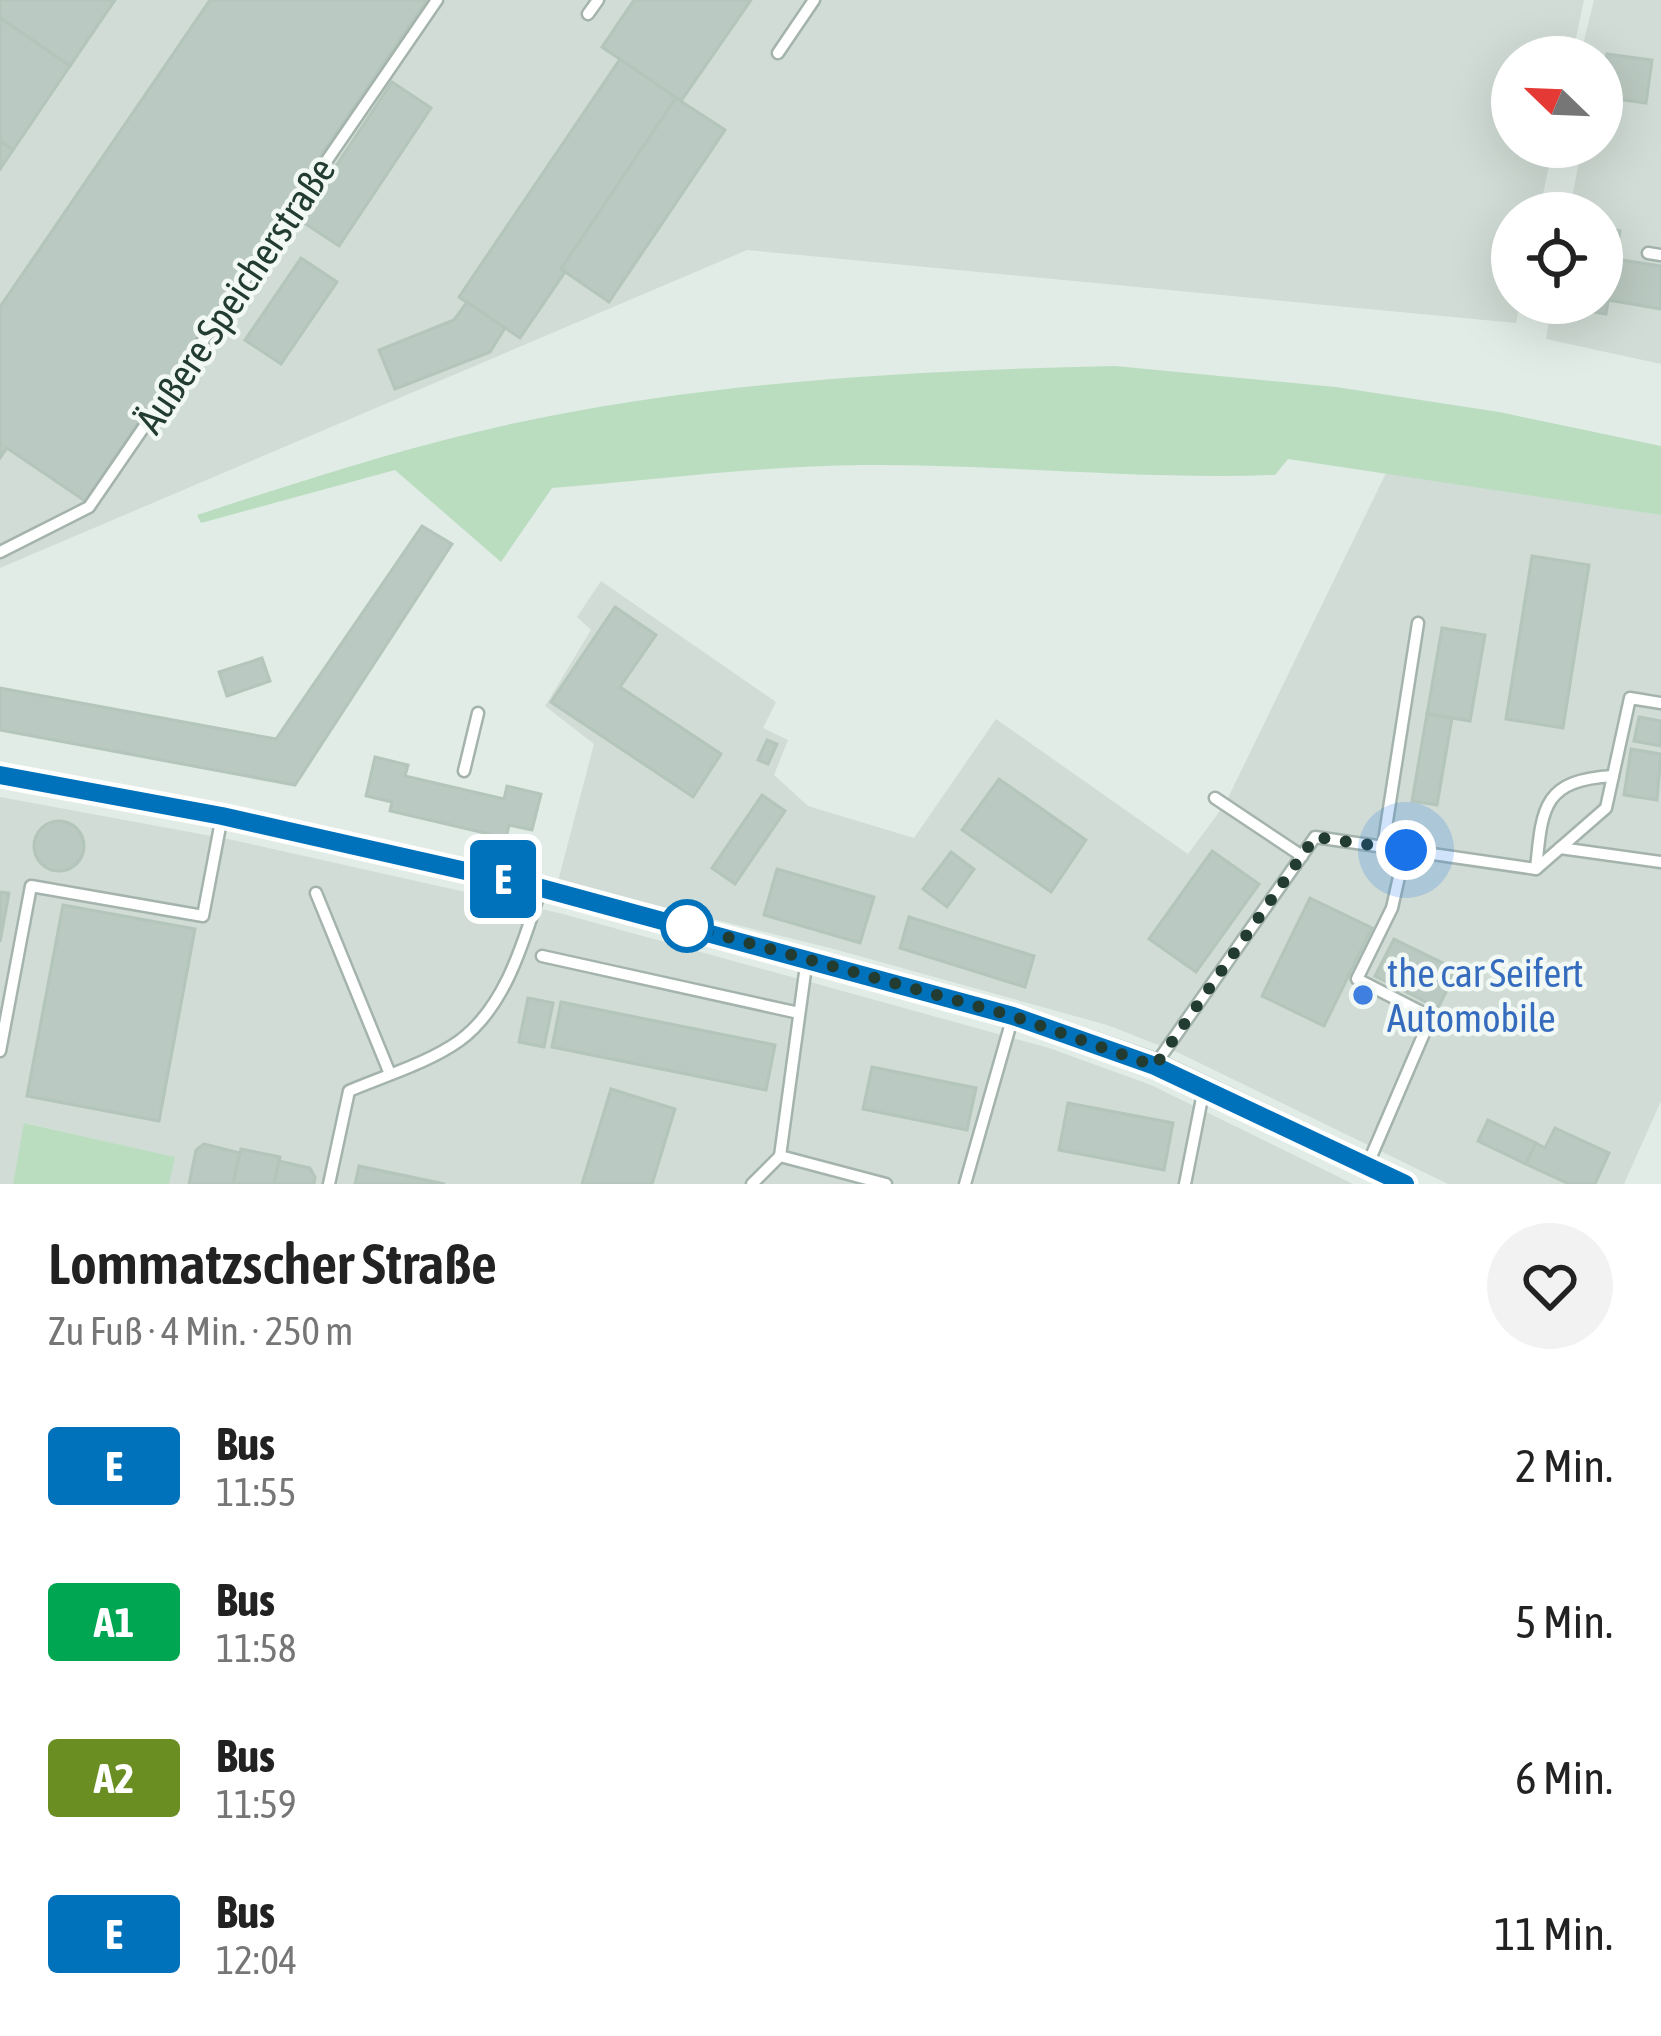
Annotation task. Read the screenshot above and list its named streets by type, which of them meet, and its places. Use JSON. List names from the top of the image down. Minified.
{"streets":{"lane":["Äußere Speicherstraße"]},"places":["the car Seifert Automobile"],"lines":["bus line E"],"north":"top left","page":{"on_map":"E","heading":["Lommatzscher Straße","Zu Fuß · 4 Min. · 250 m"],"list":[{"mark":"E","name":"Bus","note":"11:55","value":"2 Min."},{"mark":"A1","name":"Bus","note":"11:58","value":"5 Min."},{"mark":"A2","name":"Bus","note":"11:59","value":"6 Min."},{"mark":"E","name":"Bus","note":"12:04","value":"11 Min."}]}}
